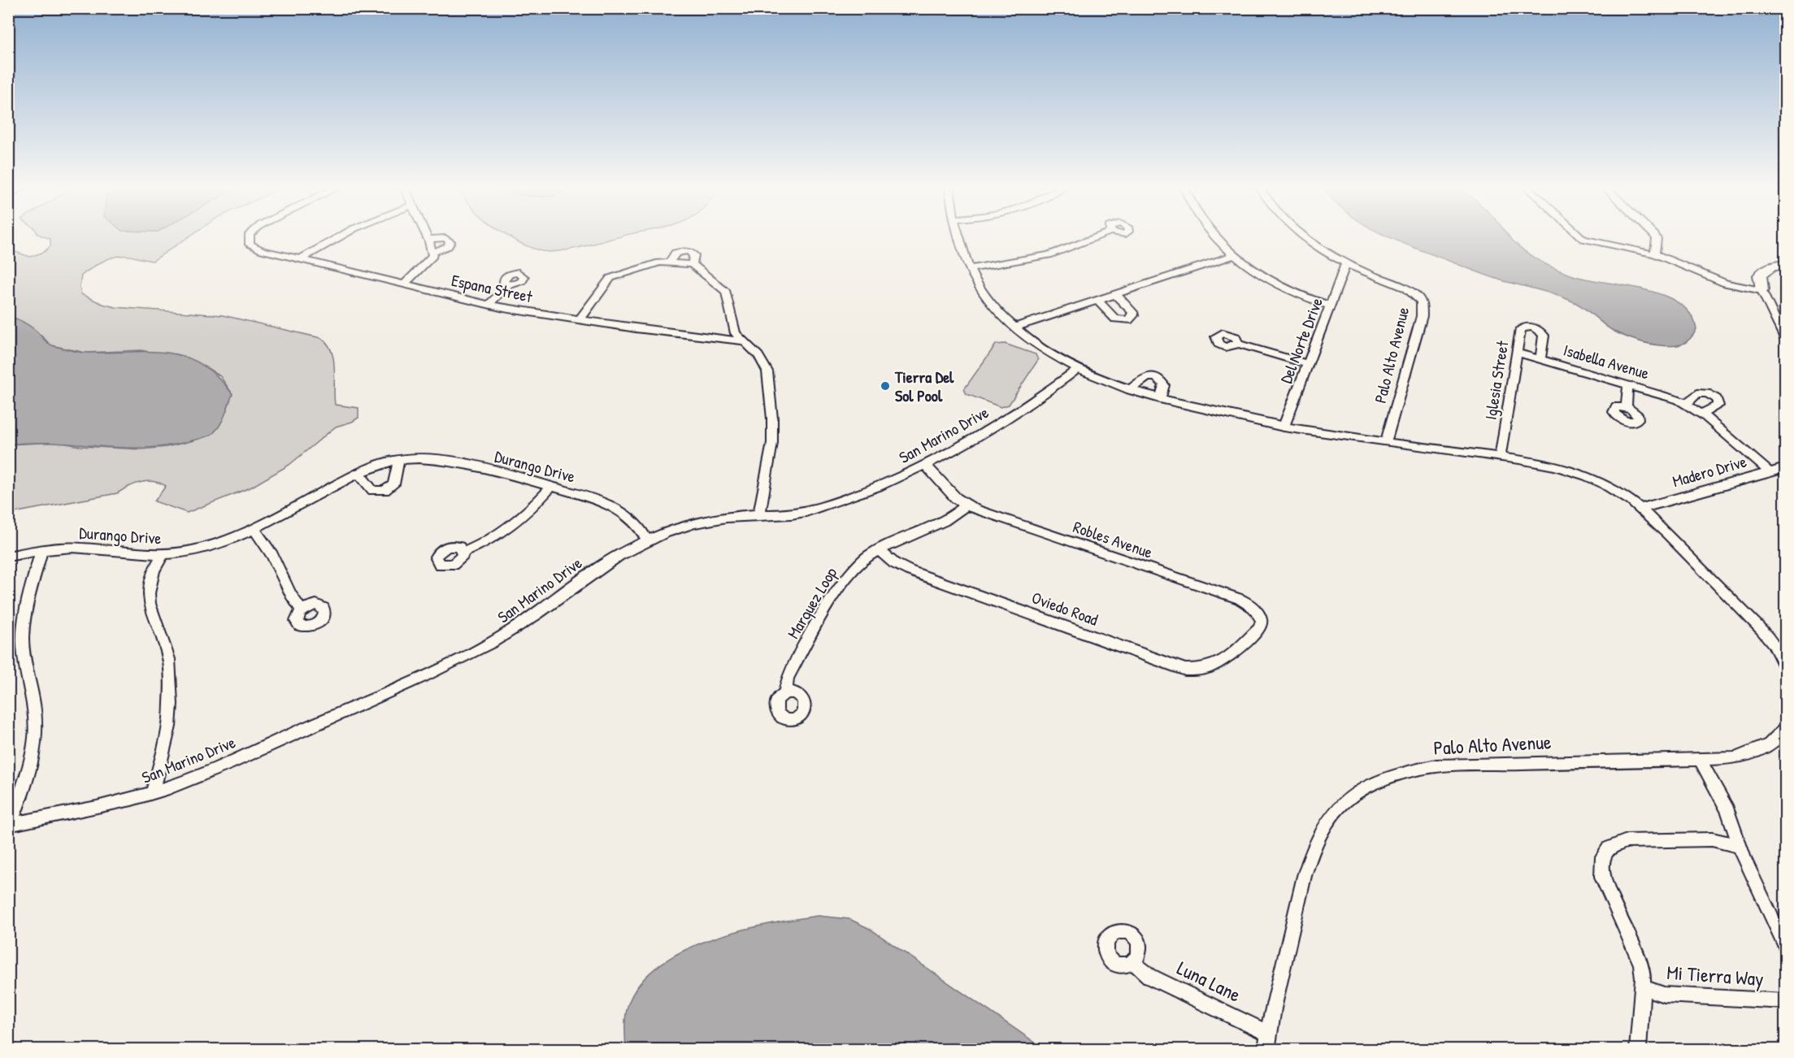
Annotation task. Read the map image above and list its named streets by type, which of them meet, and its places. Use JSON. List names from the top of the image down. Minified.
{"streets":{"street":["Espana Street","Del Norte Drive","Palo Alto Avenue","Isabella Avenue","Iglesia Street","San Marino Drive","Durango Drive","Madero Drive","Robles Avenue","Marquez Loop","Oviedo Road","Mi Tierra Way","Luna Lane"]},"crossings":[["Del Norte Drive","Palo Alto Avenue"],["Palo Alto Avenue","Luna Lane"],["Isabella Avenue","Iglesia Street"],["Isabella Avenue","Madero Drive"],["San Marino Drive","Durango Drive"],["San Marino Drive","Robles Avenue"],["Robles Avenue","Marquez Loop"],["Robles Avenue","Oviedo Road"],["Marquez Loop","Oviedo Road"]],"places":["Tierra Del Sol Pool"]}
